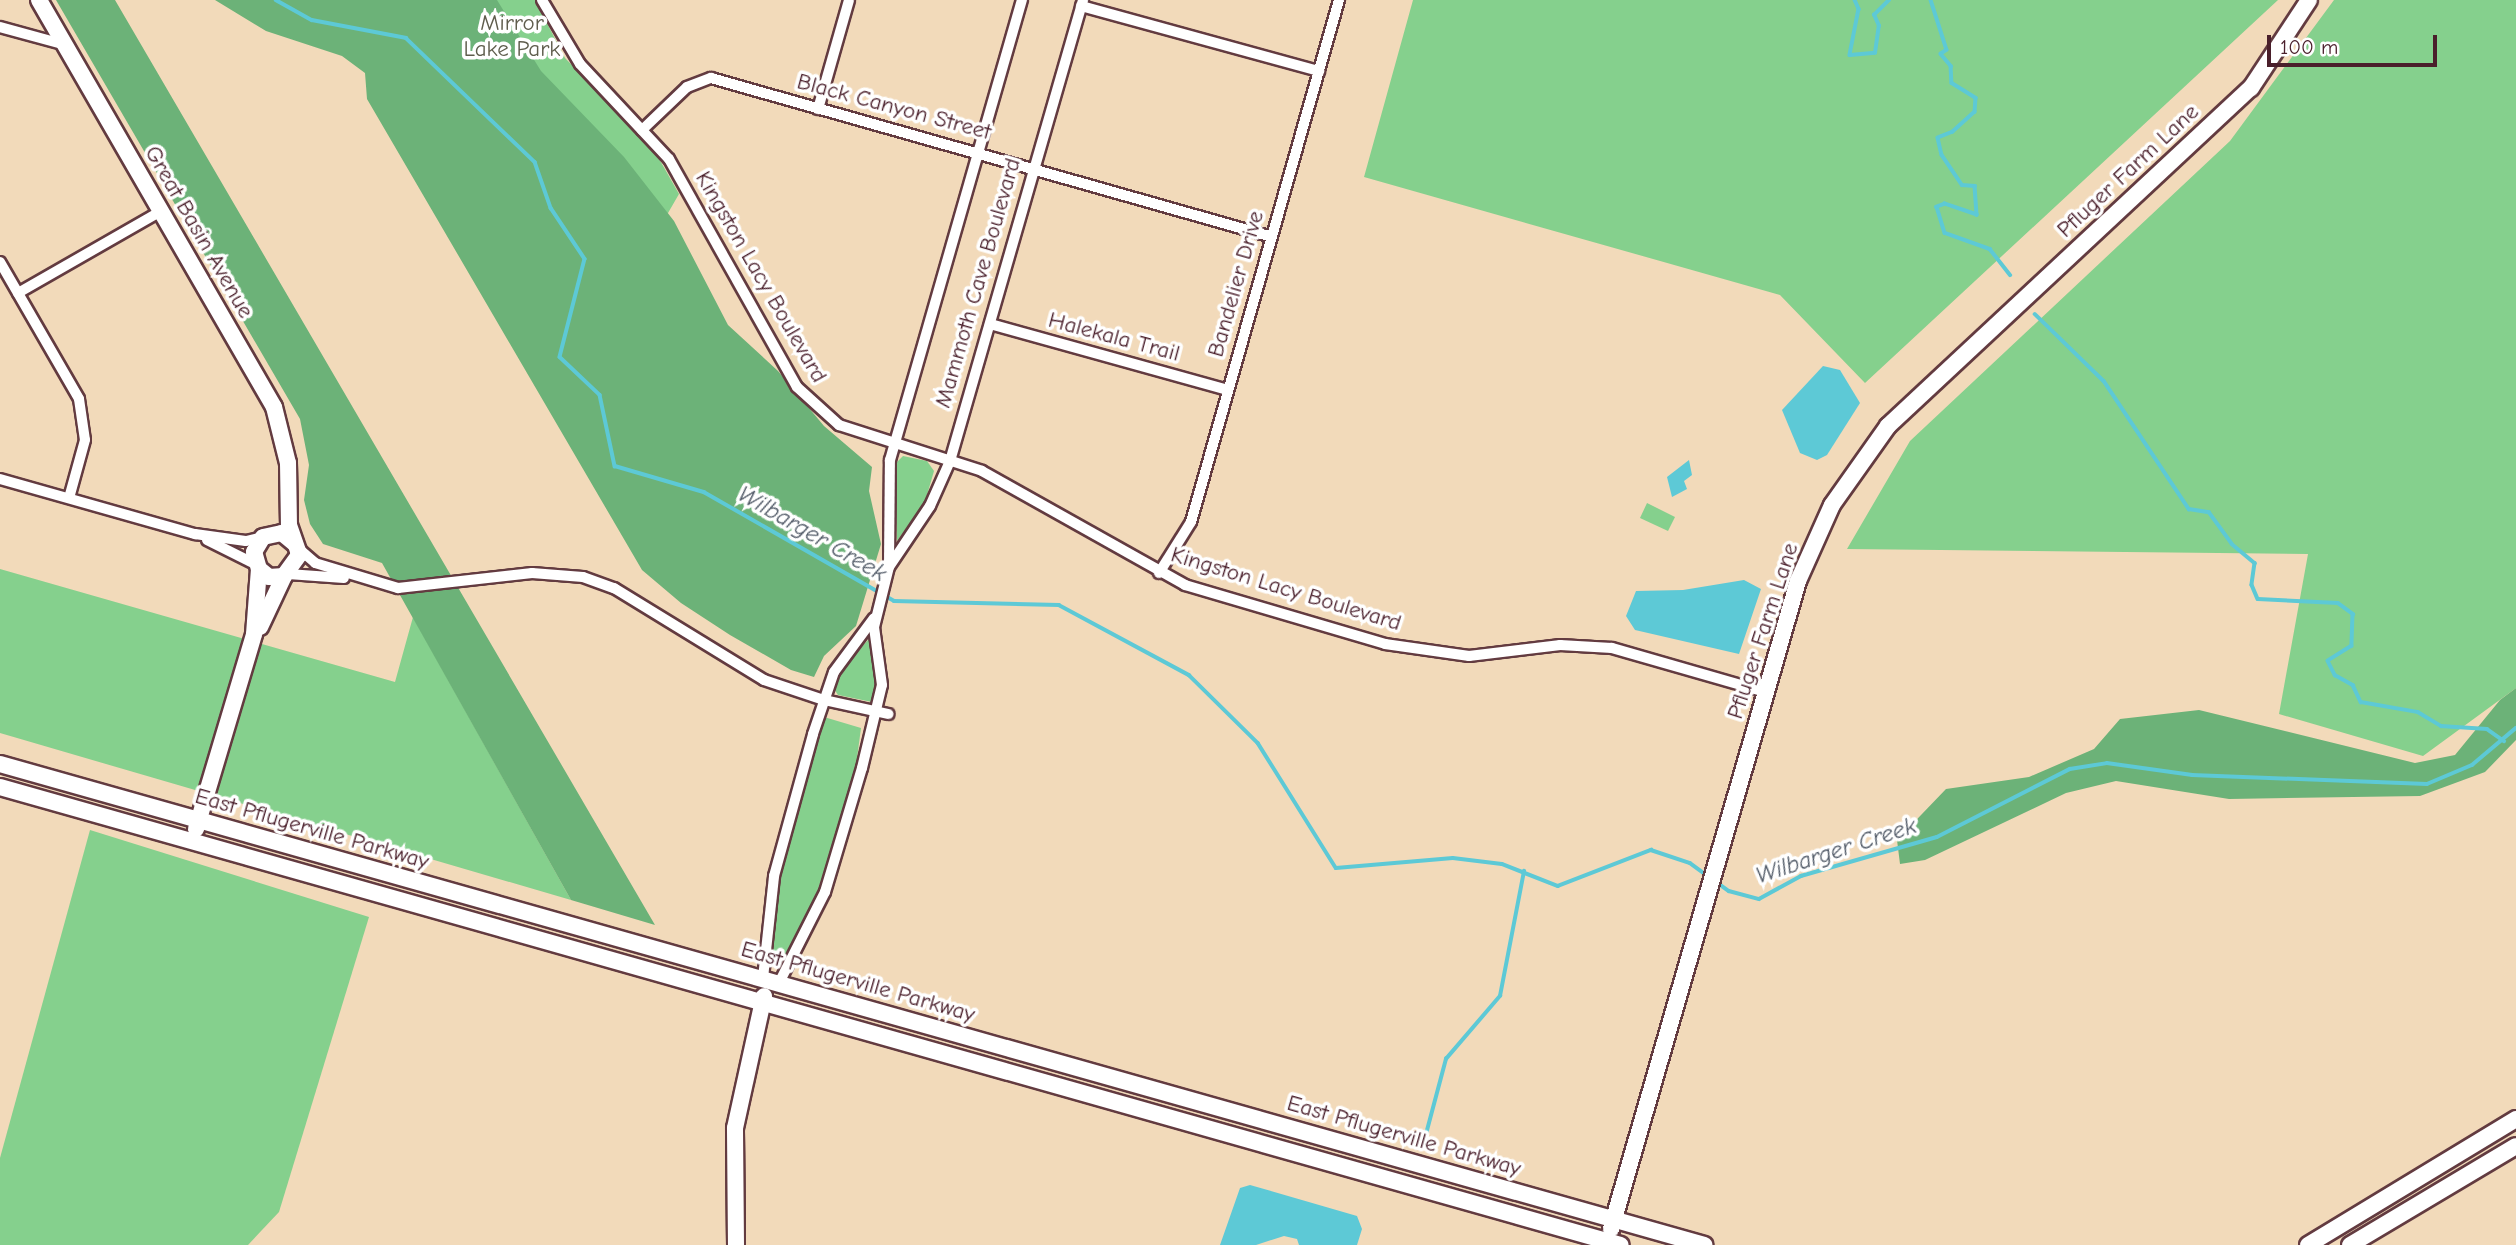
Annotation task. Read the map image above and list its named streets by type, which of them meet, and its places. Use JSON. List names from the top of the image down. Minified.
{"streets":{"main road":["Pfluger Farm Lane","Great Basin Avenue","Mammoth Cave Boulevard","East Pflugerville Parkway"],"street":["Black Canyon Street","Kingston Lacy Boulevard","Bandelier Drive","Halekala Trail"]},"crossings":[["Black Canyon Street","Kingston Lacy Boulevard"],["Black Canyon Street","Mammoth Cave Boulevard"],["Black Canyon Street","Bandelier Drive"],["Pfluger Farm Lane","Kingston Lacy Boulevard"],["Pfluger Farm Lane","East Pflugerville Parkway"],["Kingston Lacy Boulevard","Mammoth Cave Boulevard"],["Kingston Lacy Boulevard","Bandelier Drive"],["Mammoth Cave Boulevard","Halekala Trail"],["Mammoth Cave Boulevard","East Pflugerville Parkway"],["Bandelier Drive","Halekala Trail"]],"water":["Wilbarger Creek"],"parks":["Mirror Lake Park"],"scale_bar":"100 m"}
